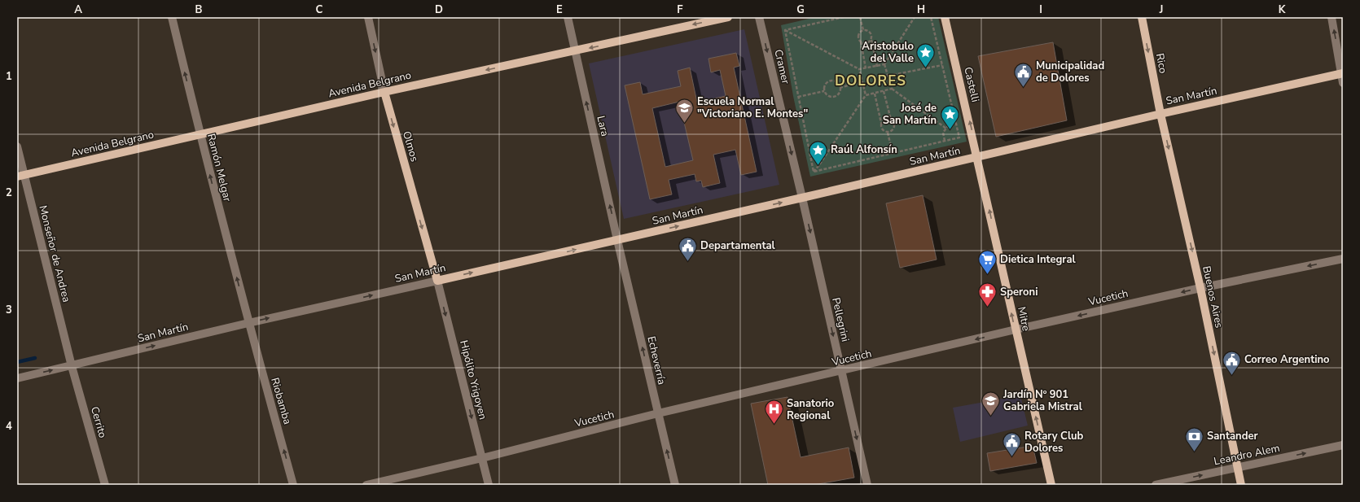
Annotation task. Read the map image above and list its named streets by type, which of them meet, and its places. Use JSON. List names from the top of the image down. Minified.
{"streets":{"main road":["Rico","Avenida Belgrano","Castelli","San Martín","Olmos","Buenos Aires","Mitre"],"street":["Cramer","Lara","Ramón Melgar","Monseñor de Andrea","Vucetich","Pellegrini","Echeverría","Hipólito Yrigoyen","Riobamba","Cerrito","Leandro Alem"]},"crossings":[["Rico","San Martín"],["Rico","Buenos Aires"],["Cramer","San Martín"],["Cramer","Pellegrini"],["Avenida Belgrano","Lara"],["Avenida Belgrano","Olmos"],["Avenida Belgrano","Ramón Melgar"],["Avenida Belgrano","Monseñor de Andrea"],["Castelli","San Martín"],["Castelli","Mitre"],["San Martín","Lara"],["San Martín","Olmos"],["San Martín","Ramón Melgar"],["San Martín","Monseñor de Andrea"],["San Martín","Buenos Aires"],["San Martín","Mitre"],["San Martín","Pellegrini"],["San Martín","Echeverría"],["San Martín","Hipólito Yrigoyen"],["San Martín","Riobamba"],["San Martín","Cerrito"],["Lara","Echeverría"],["Olmos","Hipólito Yrigoyen"],["Ramón Melgar","Riobamba"],["Monseñor de Andrea","Cerrito"],["Buenos Aires","Vucetich"],["Buenos Aires","Leandro Alem"],["Vucetich","Mitre"],["Vucetich","Pellegrini"],["Vucetich","Echeverría"],["Vucetich","Hipólito Yrigoyen"]],"one_way":["Rico","Cramer","Avenida Belgrano","Castelli","San Martín","Lara","Olmos","Ramón Melgar","Buenos Aires","Vucetich","Mitre","Pellegrini","Echeverría","Hipólito Yrigoyen","Riobamba","Leandro Alem"],"districts":["DOLORES"],"places":{"place":["Aristobulo del Valle","José de San Martín","Raúl Alfonsín"],"public building":["Municipalidad de Dolores","Departamental","Correo Argentino","Rotary Club Dolores"],"school or university":["Escuela Normal \"Victoriano E. Montes\"","Jardín Nº 901 Gabriela Mistral"],"supermarket":["Dietica Integral"],"pharmacy":["Speroni"],"hospital":["Sanatorio Regional"],"bank":["Santander"]},"grid":{"columns":["A","B","C","D","E","F","G","H","I","J","K"],"rows":["1","2","3","4"]}}
